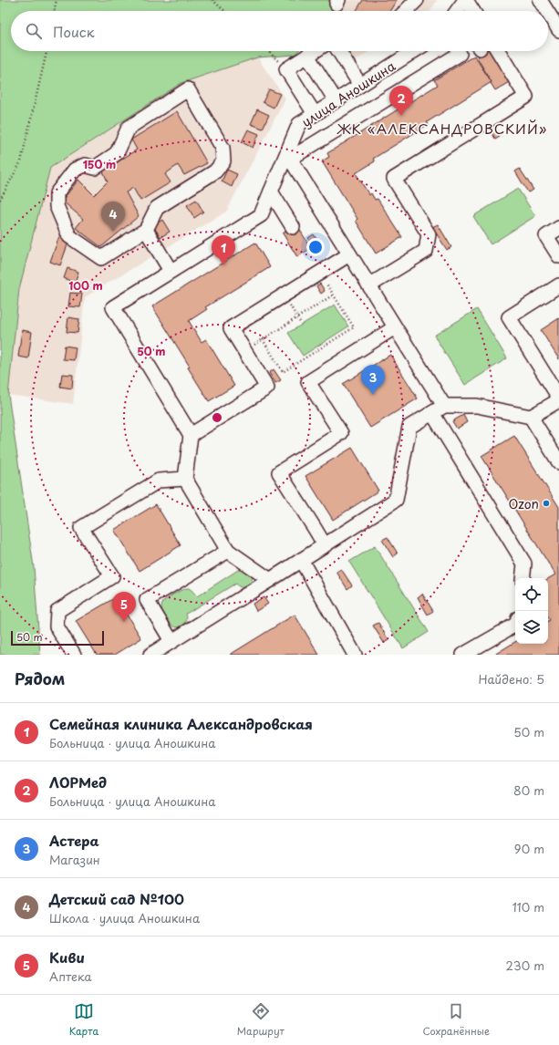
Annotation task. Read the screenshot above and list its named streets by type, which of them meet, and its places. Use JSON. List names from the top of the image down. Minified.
{"streets":{"street":["улица Аношкина"]},"districts":["ЖК «АЛЕКСАНДРОВСКИЙ»"],"places":["Ozon"],"scale_bar":"50 m","page":{"search":"Поиск","pins":["2","4","1","3","5"],"scale":"50 m","heading":["Рядом","Найдено: 5"],"list":[{"mark":"1","name":"Семейная клиника Александровская","note":"Больница · улица Аношкина","value":"50 m"},{"mark":"2","name":"ЛОРМед","note":"Больница · улица Аношкина","value":"80 m"},{"mark":"3","name":"Астера","note":"Магазин","value":"90 m"},{"mark":"4","name":"Детский сад №100","note":"Школа · улица Аношкина","value":"110 m"},{"mark":"5","name":"Киви","note":"Аптека","value":"230 m"}],"nav":["Карта","Маршрут","Сохранённые"]},"rings":["150 m","100 m","50 m"]}
